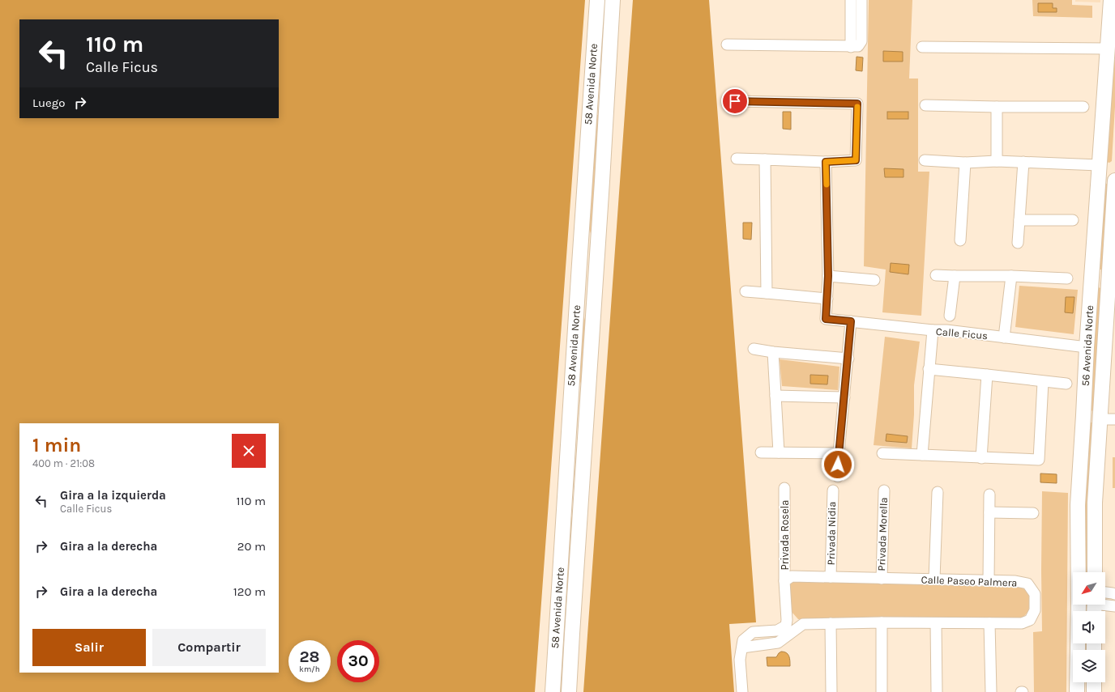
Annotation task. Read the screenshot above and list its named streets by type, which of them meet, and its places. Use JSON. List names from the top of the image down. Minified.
{"streets":{"main road":["58 Avenida Norte","56 Avenida Norte"],"street":["Calle Ficus","Privada Nidia","Privada Morella","Privada Rosela","Calle Paseo Palmera"]},"crossings":[["Calle Ficus","56 Avenida Norte"],["Privada Nidia","Calle Paseo Palmera"],["Privada Morella","Calle Paseo Palmera"],["Privada Rosela","Calle Paseo Palmera"]],"north":"bottom left","page":{"turn":["110 m","Calle Ficus"],"then":"Luego","heading":["1 min","400 m · 21:08"],"list":[{"name":"Gira a la izquierda","note":"Calle Ficus","value":"110 m"},{"name":"Gira a la derecha","value":"20 m"},{"name":"Gira a la derecha","value":"120 m"}],"buttons":["Salir","Compartir"],"speed":"28 km/h","limit":"30"}}
